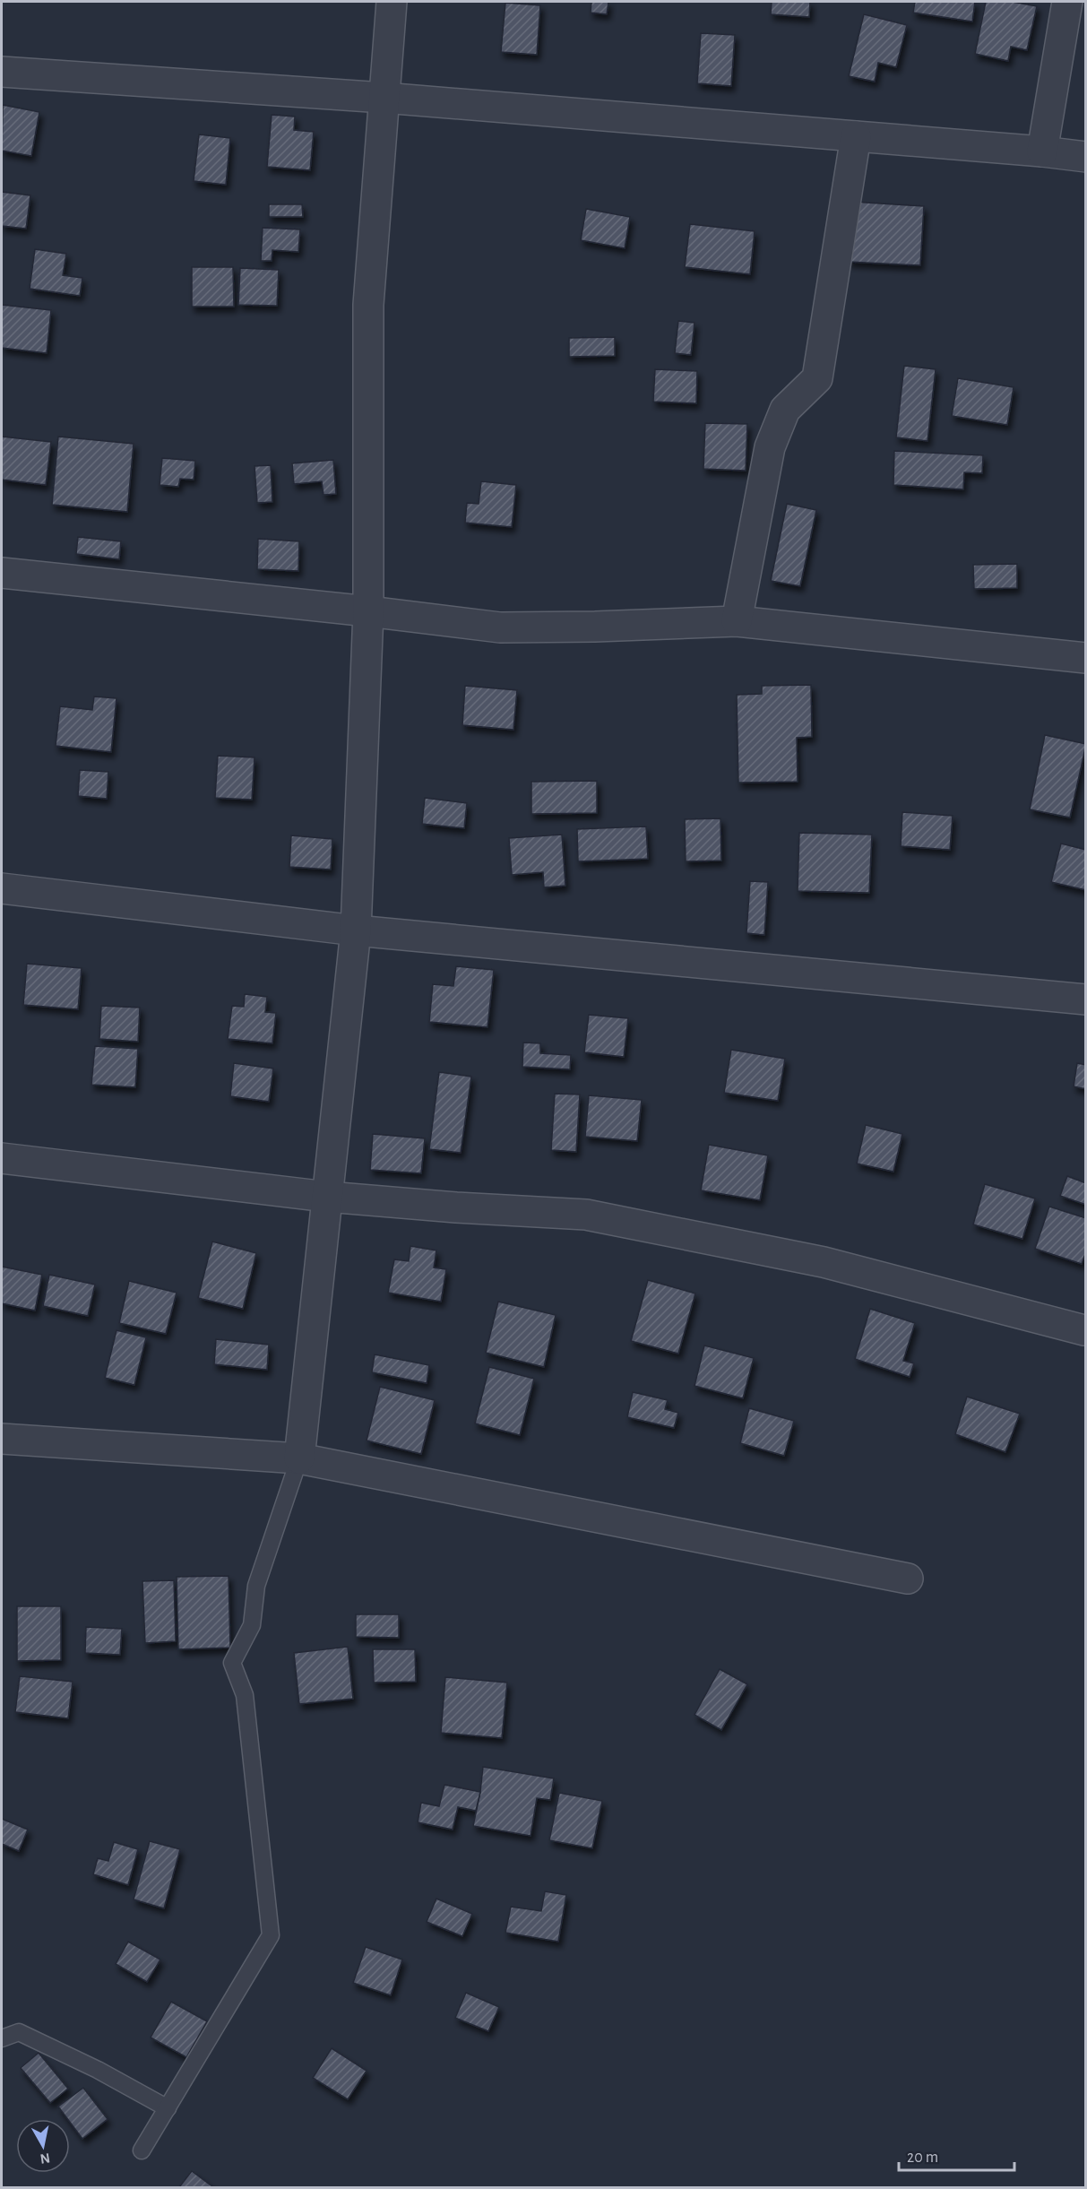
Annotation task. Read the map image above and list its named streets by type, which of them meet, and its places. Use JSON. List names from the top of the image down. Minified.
{"scale_bar":"20 m","north":"bottom"}
